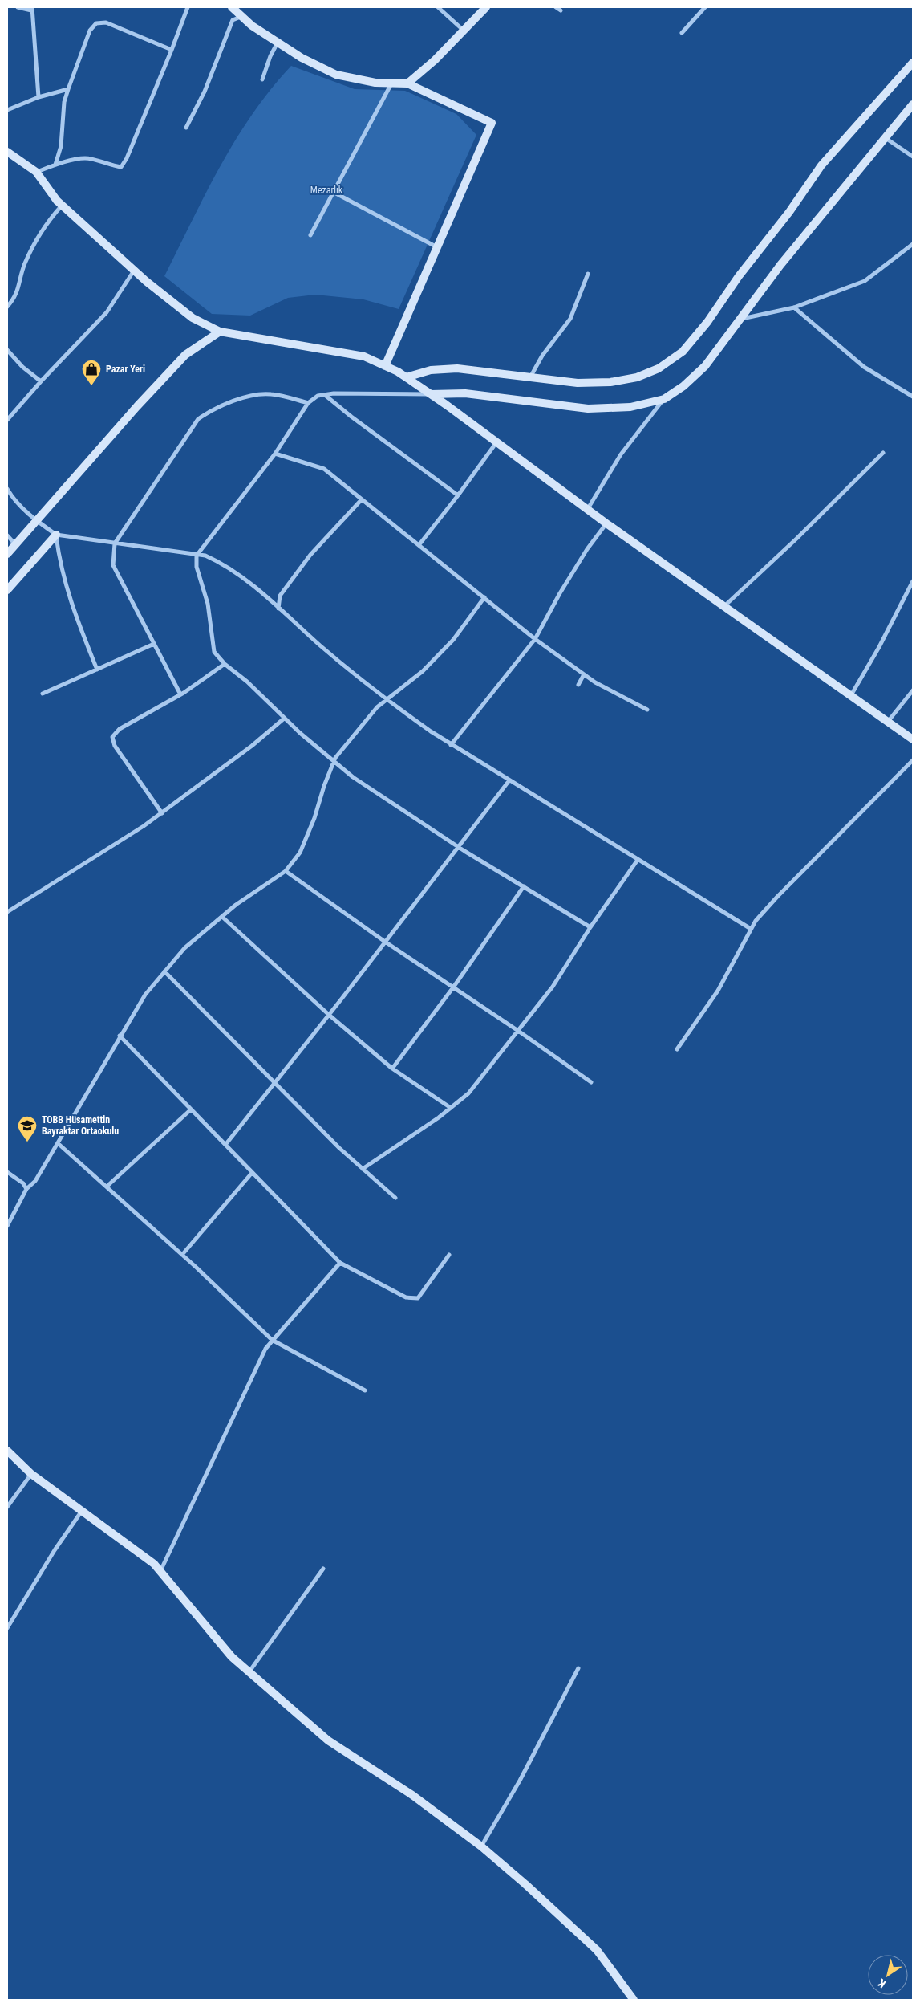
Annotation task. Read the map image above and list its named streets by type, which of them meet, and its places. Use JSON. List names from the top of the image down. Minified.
{"parks":["Mezarlık"],"places":{"shop":["Pazar Yeri"],"school or university":["TOBB Hüsamettin Bayraktar Ortaokulu"]},"north":"bottom left"}
